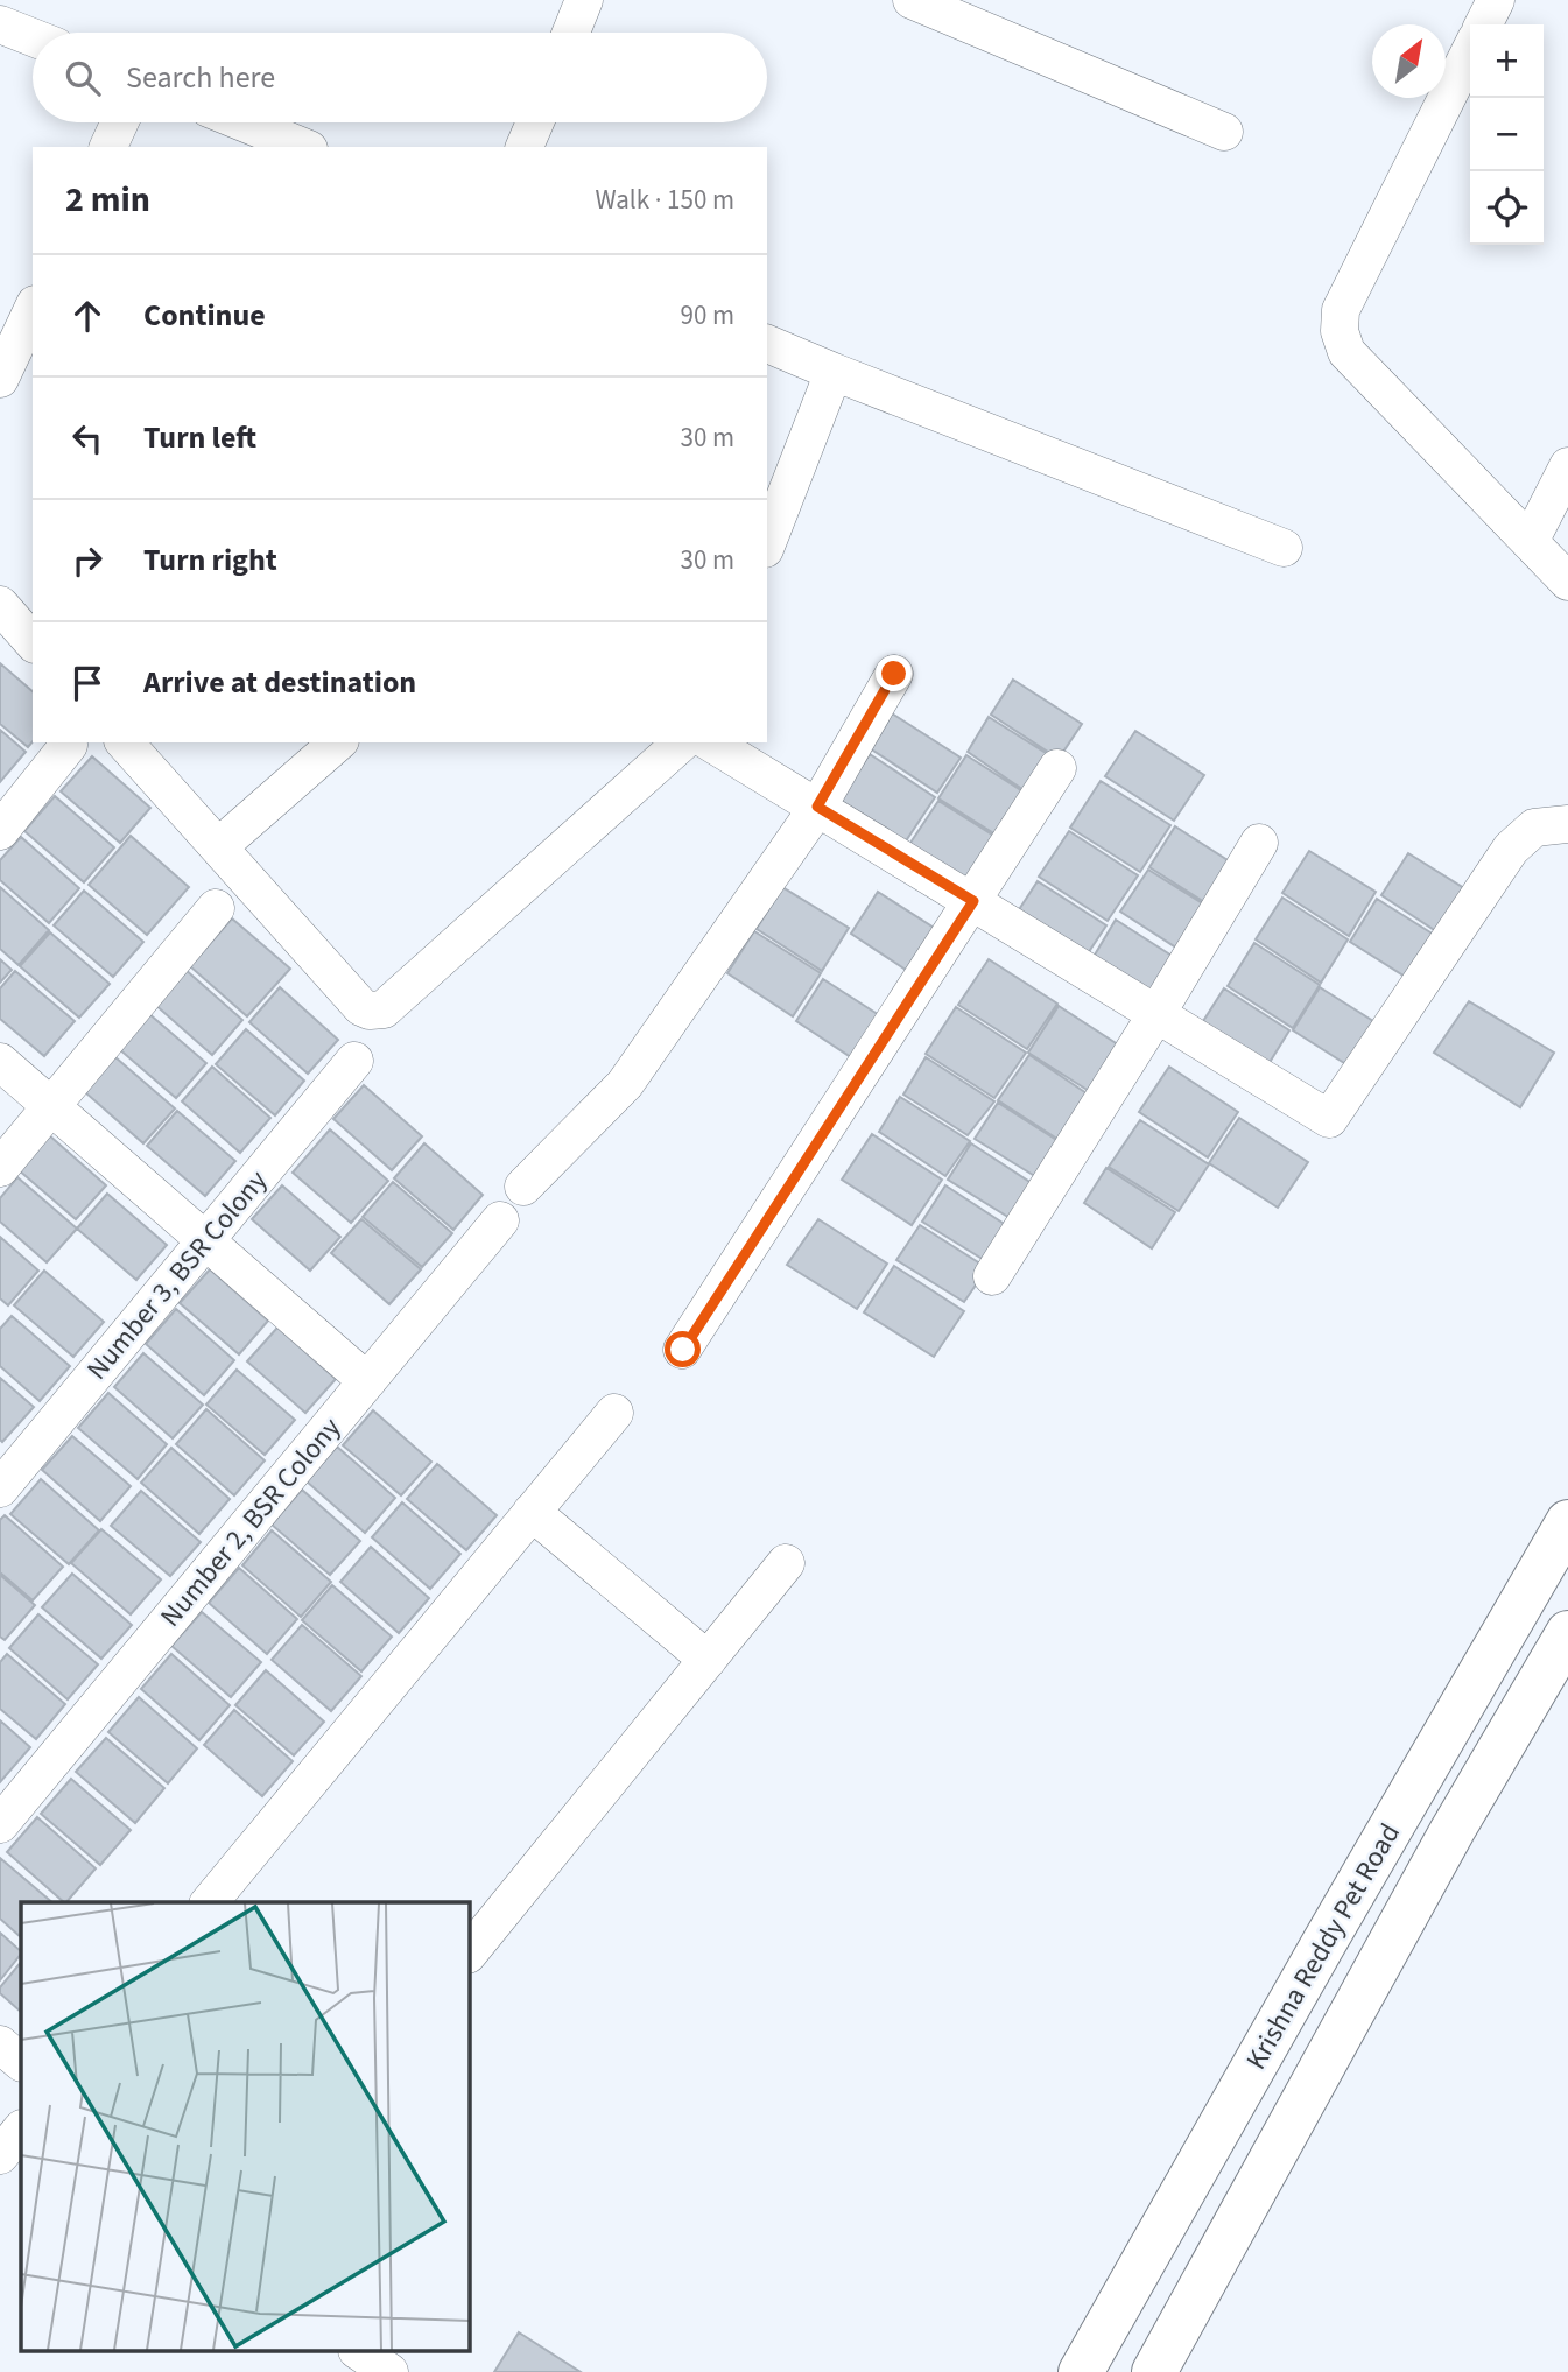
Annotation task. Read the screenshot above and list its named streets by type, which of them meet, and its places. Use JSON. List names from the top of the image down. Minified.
{"streets":{"main road":["Krishna Reddy Pet Road"],"street":["Number 3, BSR Colony","Number 2, BSR Colony"]},"north":"top right","page":{"map_buttons":["+","−"],"search":"Search here","heading":["2 min","Walk · 150 m"],"list":[["Continue","90 m"],["Turn left","30 m"],["Turn right","30 m"],"Arrive at destination"]}}
